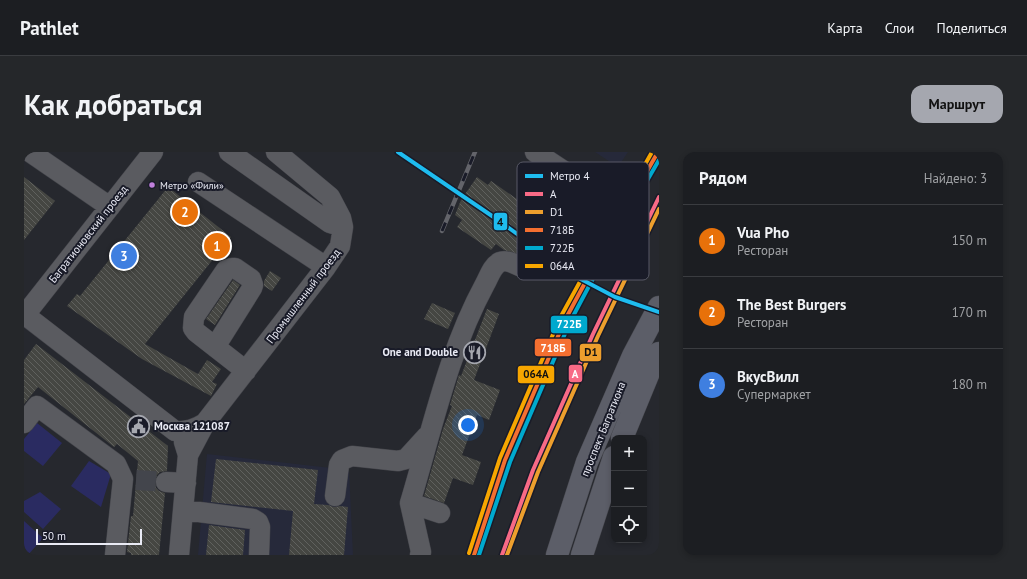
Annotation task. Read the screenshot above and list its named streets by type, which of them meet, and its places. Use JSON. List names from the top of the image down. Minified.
{"streets":{"main road":["проспект Багратиона"],"street":["Багратионовский проезд","Промышленный проезд"]},"crossings":[["Багратионовский проезд","Промышленный проезд"]],"places":{"other":["Метро «Фили»"],"restaurant":["One and Double"],"public building":["Москва 121087"]},"lines":["metro line 4","transit line 718Б","transit line 064А","transit line 722Б","transit line A","transit line D1"],"legend":["Метро 4","A","D1","718Б","722Б","064А"],"scale_bar":"50 m","page":{"header":"Pathlet","nav":["Карта","Слои","Поделиться"],"buttons":"Маршрут","title":"Как добраться","heading":["Рядом","Найдено: 3"],"pins":["2","1","3"],"list":[{"mark":"1","name":"Vua Pho","note":"Ресторан","value":"150 m"},{"mark":"2","name":"The Best Burgers","note":"Ресторан","value":"170 m"},{"mark":"3","name":"ВкусВилл","note":"Супермаркет","value":"180 m"}],"map_buttons":["+","−"],"scale":"50 m"}}
